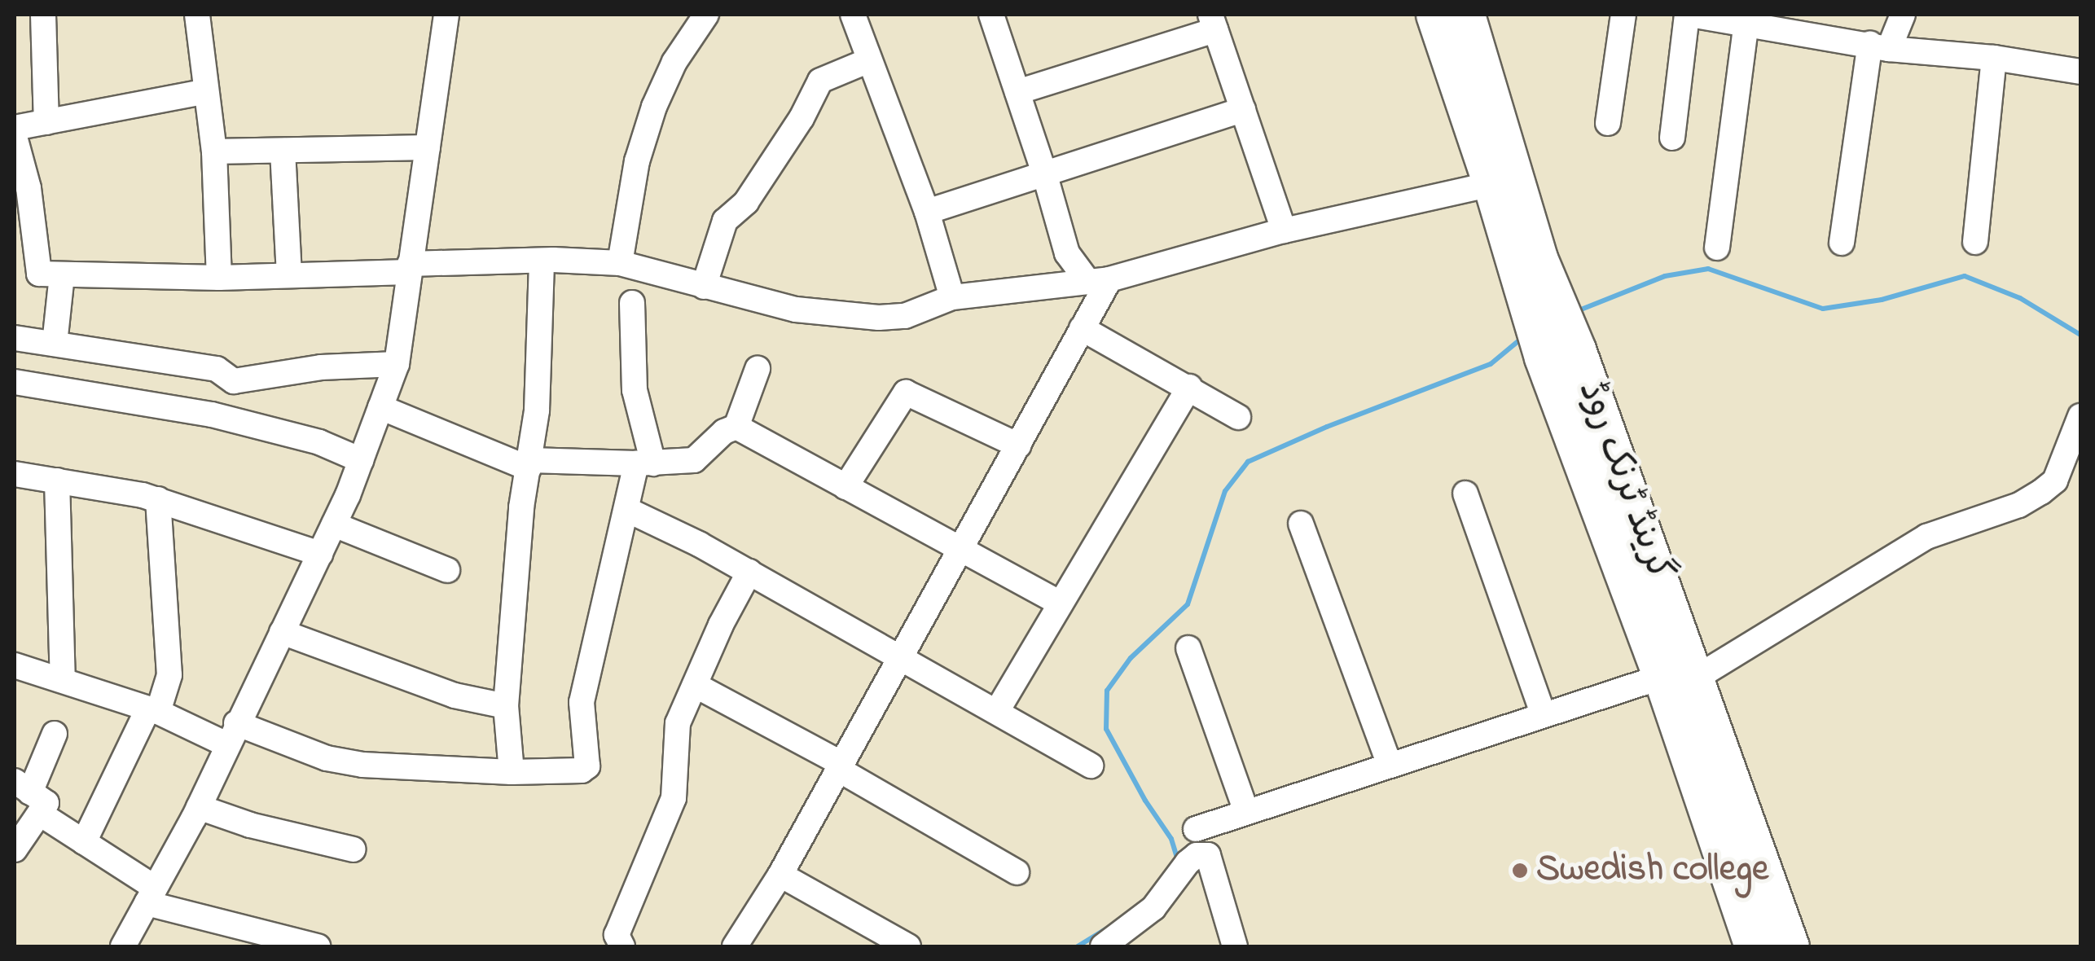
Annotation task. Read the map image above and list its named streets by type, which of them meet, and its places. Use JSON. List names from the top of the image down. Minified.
{"streets":{"highway":["گرینڈ ٹرنک روڈ"]},"places":["Swedish college"]}
